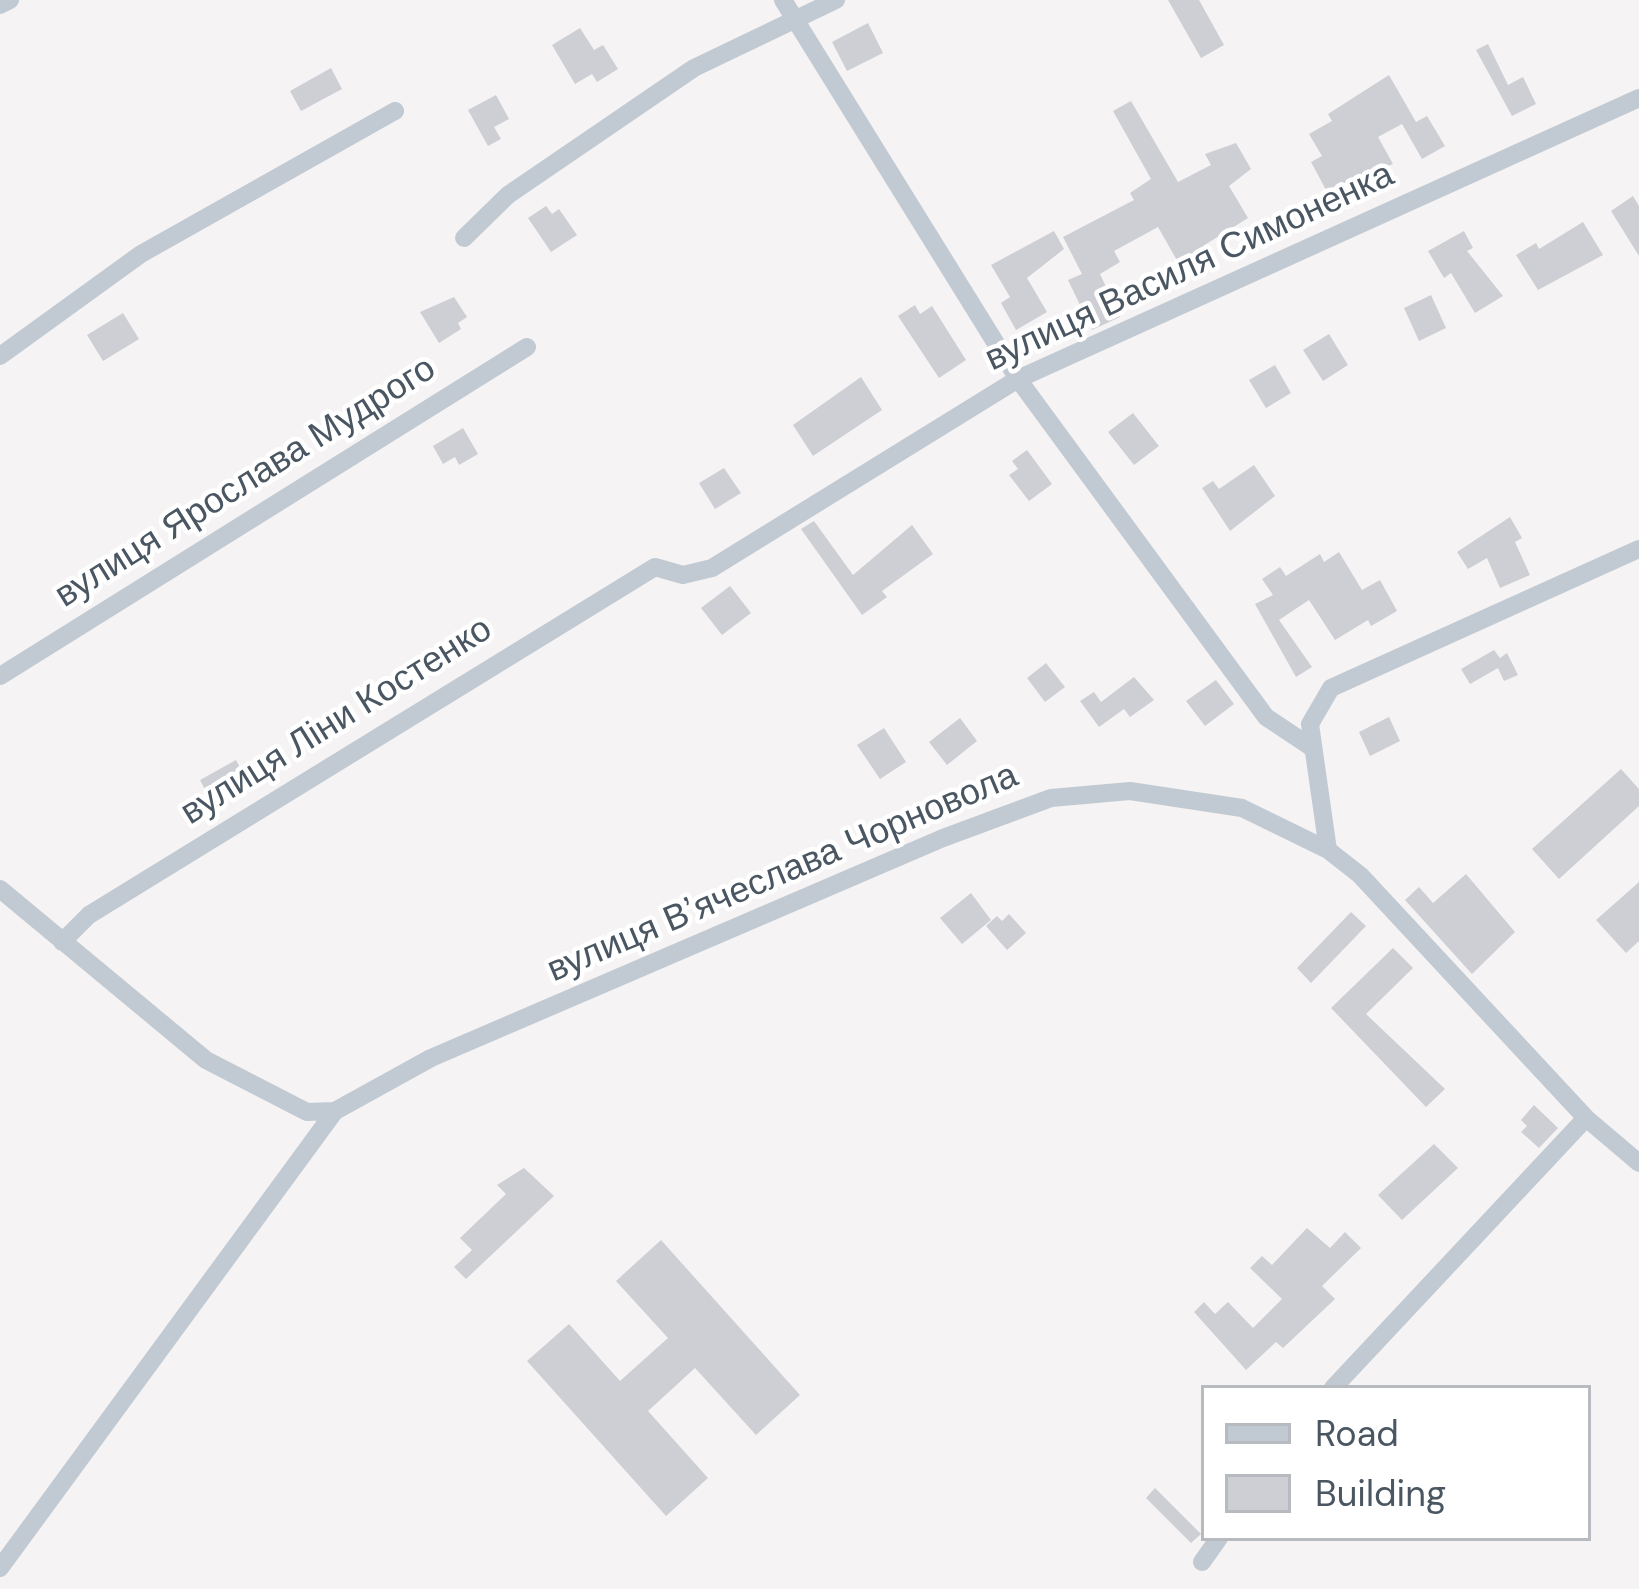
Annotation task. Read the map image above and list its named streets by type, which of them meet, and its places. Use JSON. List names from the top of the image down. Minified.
{"streets":{"street":["вулиця Василя Симоненка","вулиця Ярослава Мудрого","вулиця Ліни Костенко","вулиця Вʼячеслава Чорновола"]},"crossings":[["вулиця Василя Симоненка","вулиця Ліни Костенко"]],"legend":["Road","Building"]}
